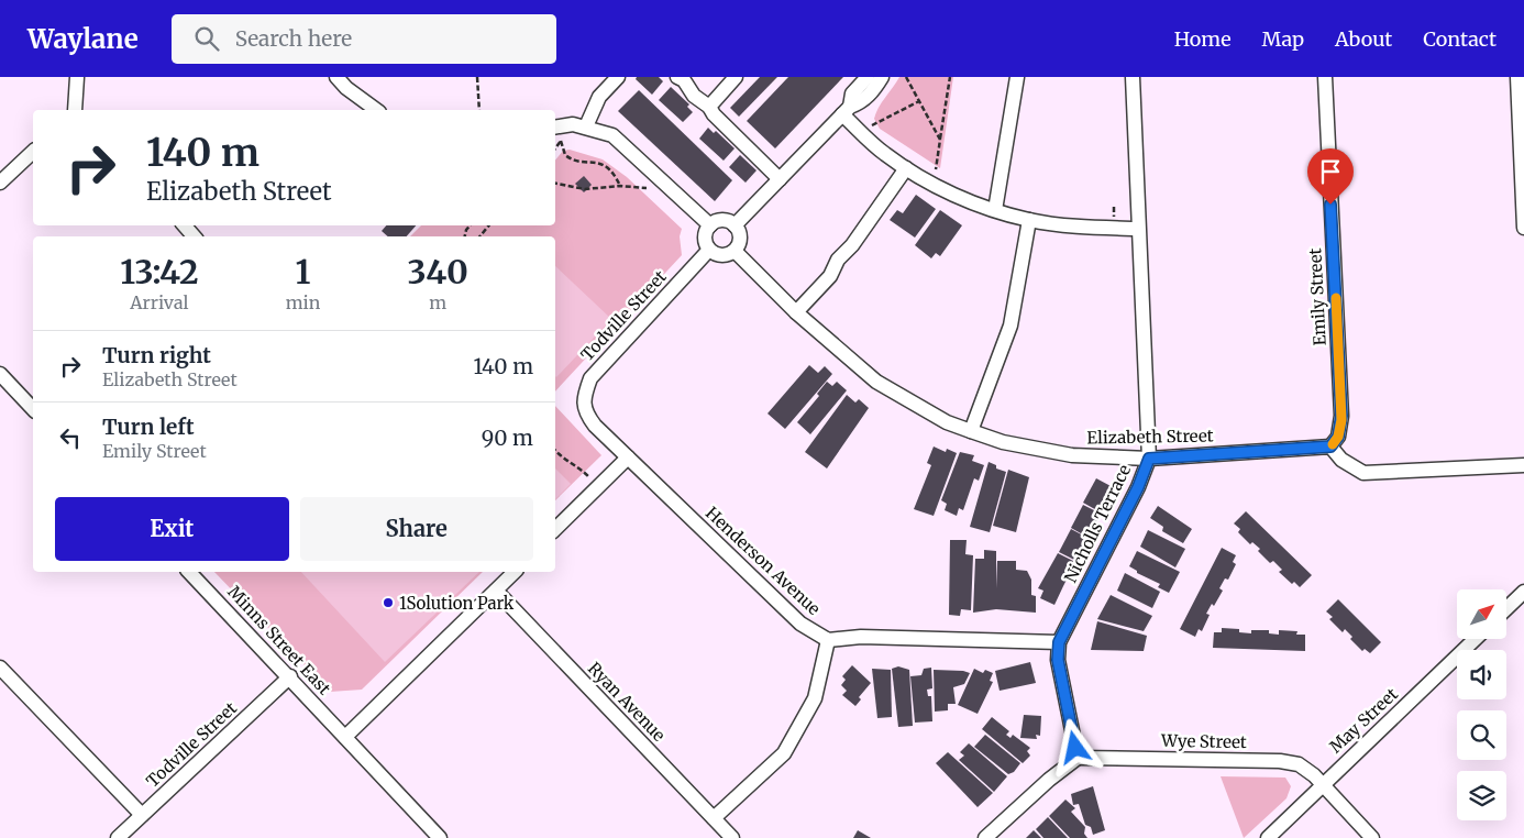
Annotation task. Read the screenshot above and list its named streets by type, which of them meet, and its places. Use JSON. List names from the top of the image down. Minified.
{"streets":{"street":["Emily Street","Todville Street","Elizabeth Street","Nicholls Terrace","Henderson Avenue","Minns Street East","Ryan Avenue","May Street","Wye Street"]},"crossings":[["Emily Street","Elizabeth Street"],["Todville Street","Elizabeth Street"],["Todville Street","Henderson Avenue"],["Todville Street","Minns Street East"],["Elizabeth Street","Nicholls Terrace"],["Nicholls Terrace","Wye Street"],["May Street","Wye Street"]],"places":["1Solution Park"],"north":"top right","page":{"header":"Waylane","search":"Search here","nav":["Home","Map","About","Contact"],"turn":["140 m","Elizabeth Street"],"eta":["13:42","Arrival","1","min","340","m"],"list":[{"name":"Turn right","note":"Elizabeth Street","value":"140 m"},{"name":"Turn left","note":"Emily Street","value":"90 m"}],"buttons":["Exit","Share"]}}
